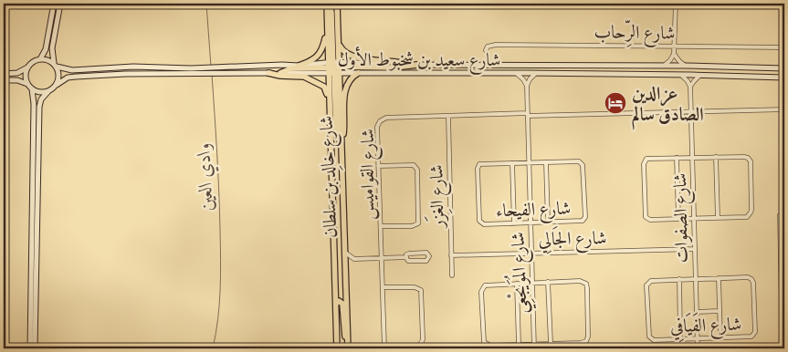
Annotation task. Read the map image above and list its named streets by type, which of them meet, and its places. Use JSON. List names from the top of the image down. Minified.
{"streets":{"main road":["شارع سعيد بن شخبوط الأول","شارع خالِد بن سلطان"],"street":["شارع الرِّحاب","شارع القواميس","شارع الغِزَر","شارع الفيحاء","شارع الصفوات","شارع الجَالِي","شارع المُوَيجْعِي","شارع الفَيَافِي"]},"crossings":[["شارع سعيد بن شخبوط الأول","شارع خالِد بن سلطان"],["شارع القواميس","شارع الغِزَر"],["شارع القواميس","شارع الصفوات"],["شارع القواميس","شارع المُوَيجْعِي"],["شارع الغِزَر","شارع الجَالِي"],["شارع الفيحاء","شارع المُوَيجْعِي"],["شارع الصفوات","شارع الجَالِي"],["شارع الصفوات","شارع الفَيَافِي"],["شارع الجَالِي","شارع المُوَيجْعِي"]],"water":["وادي العين"],"places":{"hotel":["عزالدين الصادق سالم"]}}
